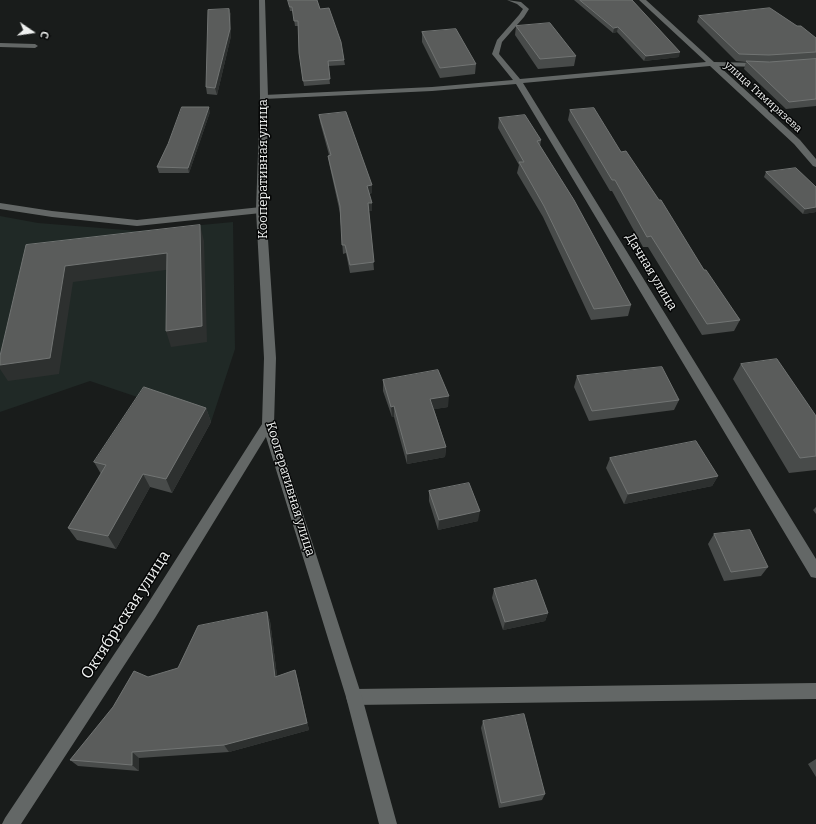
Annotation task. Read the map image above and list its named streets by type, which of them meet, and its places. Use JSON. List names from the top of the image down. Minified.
{"streets":{"street":["улица Тимирязева","Кооперативная улица","Дачная улица","Октябрьская улица"]},"crossings":[["Кооперативная улица","Октябрьская улица"]],"north":"right"}
